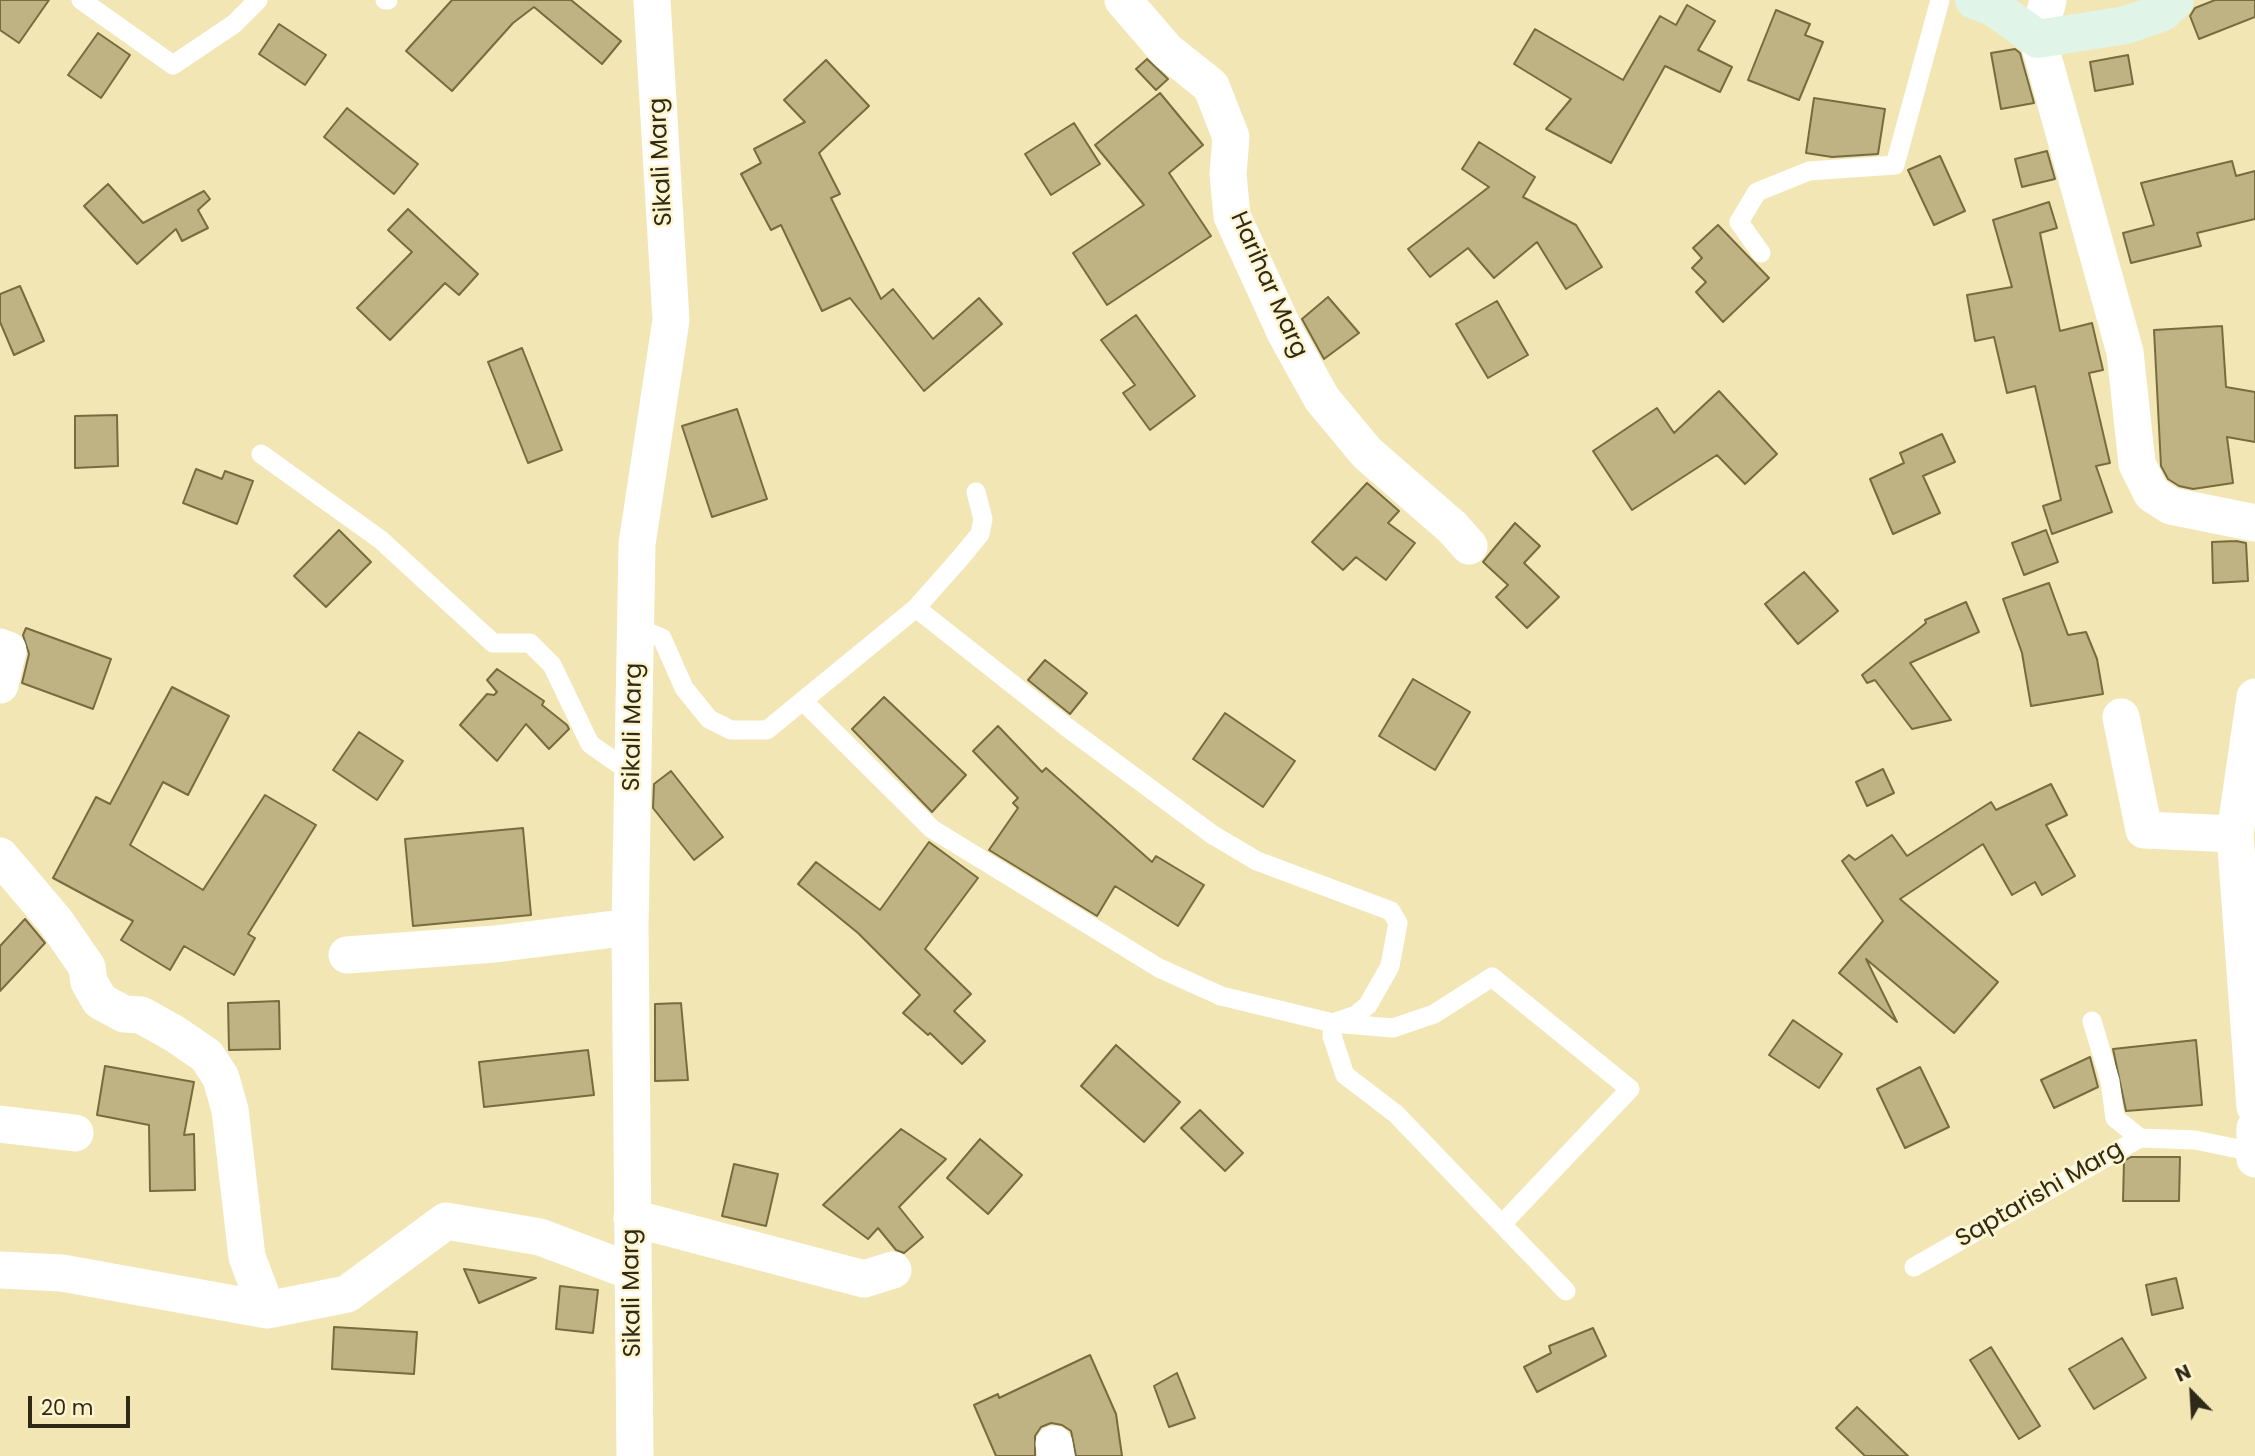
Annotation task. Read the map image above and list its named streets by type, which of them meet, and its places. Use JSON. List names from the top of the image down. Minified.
{"streets":{"street":["Sikali Marg","Harihar Marg"],"lane":["Saptarishi Marg"]},"scale_bar":"20 m","north":"top left"}
